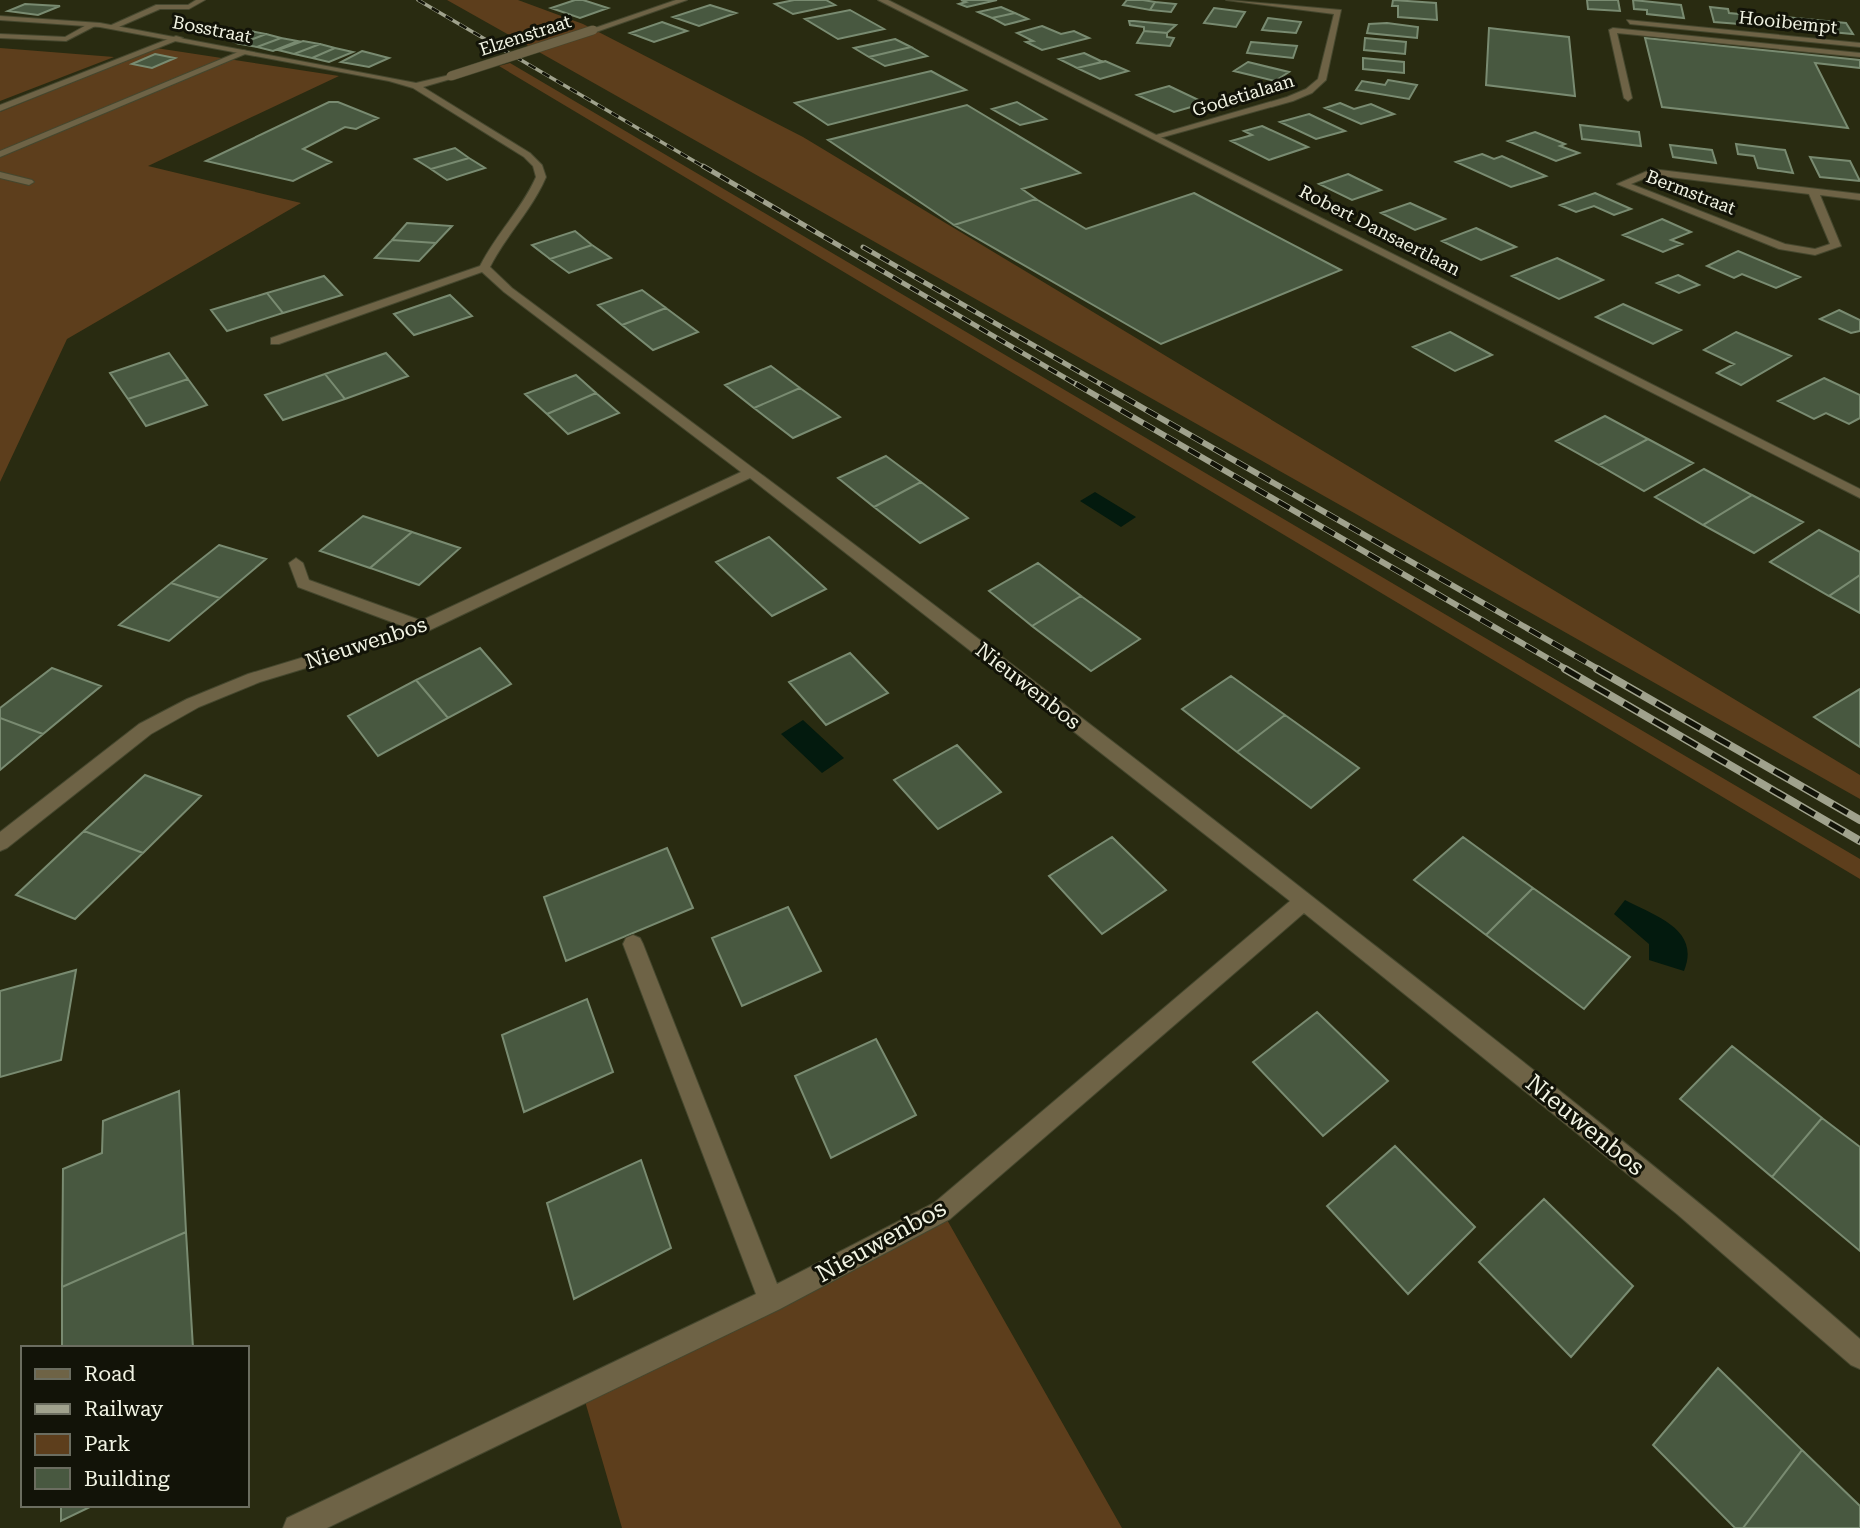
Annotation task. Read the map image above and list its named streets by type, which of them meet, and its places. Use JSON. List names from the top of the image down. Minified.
{"streets":{"street":["Hooibempt","Bosstraat","Elzenstraat","Godetialaan","Bermstraat","Robert Dansaertlaan","Nieuwenbos"]},"crossings":[["Bosstraat","Elzenstraat"],["Godetialaan","Robert Dansaertlaan"]],"legend":["Road","Railway","Park","Building"]}
